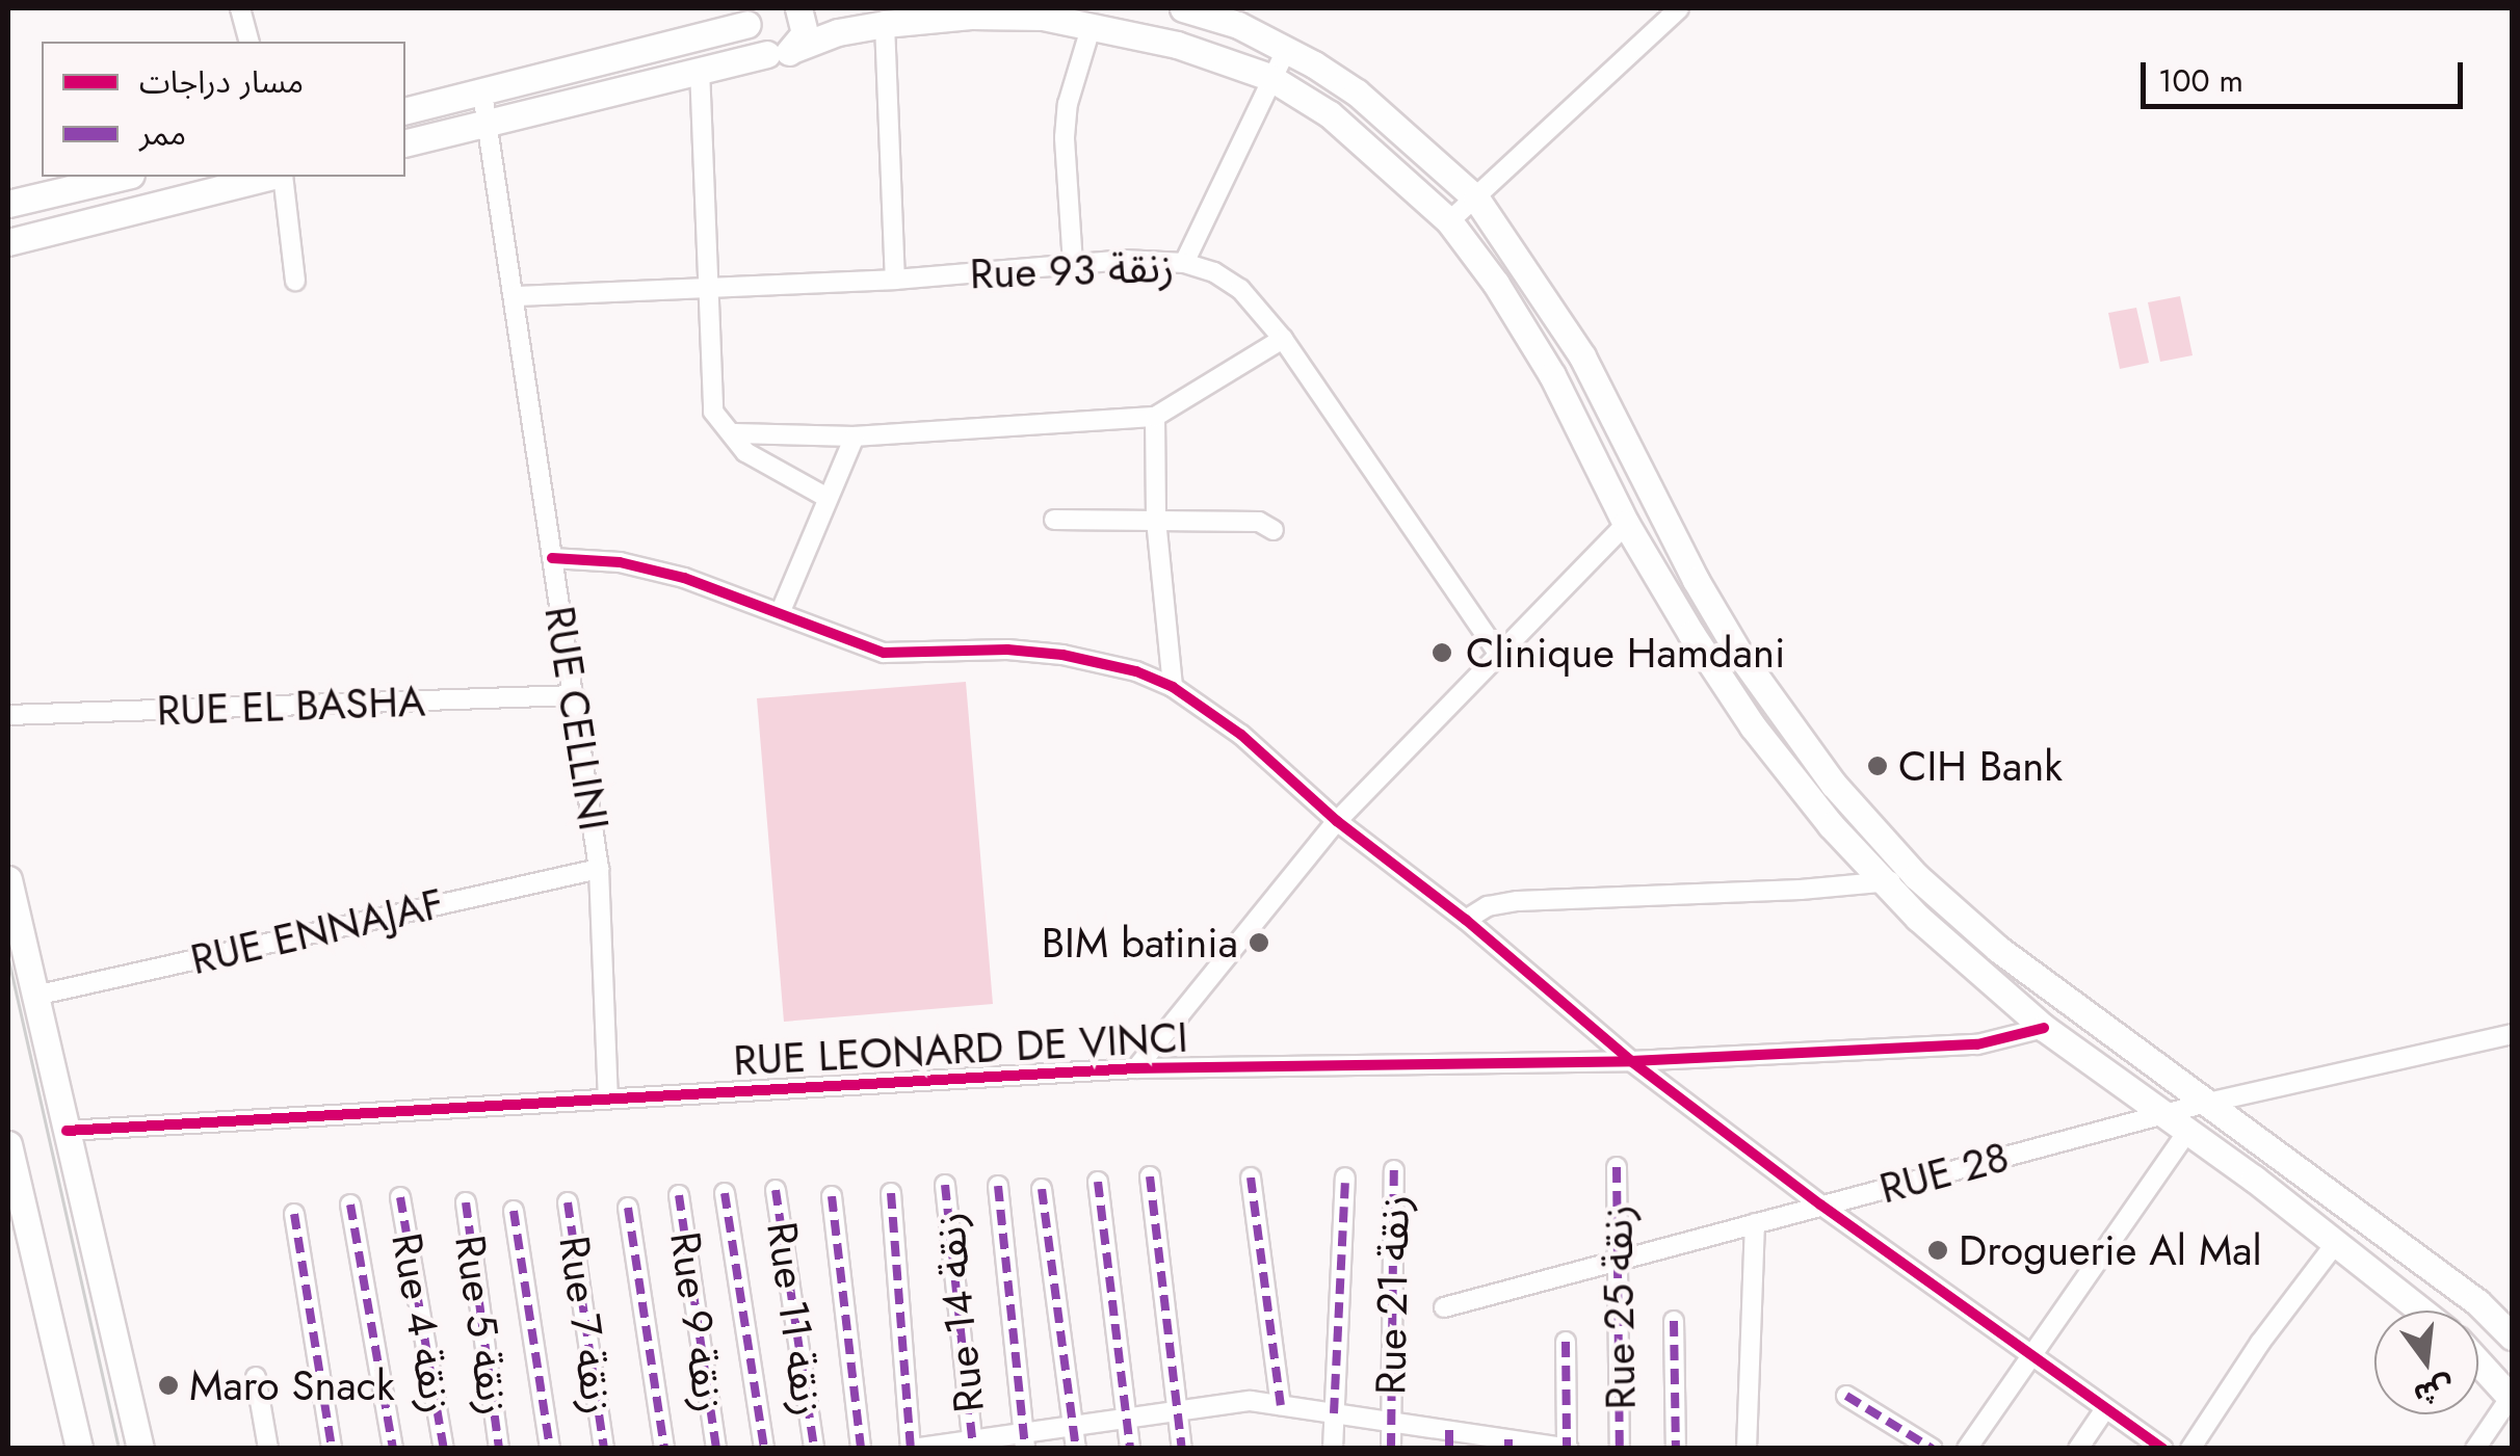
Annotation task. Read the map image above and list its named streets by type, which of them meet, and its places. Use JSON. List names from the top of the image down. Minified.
{"streets":{"street":["Rue 93 زنقة","RUE EL BASHA","RUE CELLINI","RUE ENNAJAF","RUE LEONARD DE VINCI","RUE 28","Rue 21 زنقة","Rue 25 زنقة","Rue 14 زنقة","Rue 11 زنقة","Rue 9 زنقة","Rue 4 زنقة","Rue 5 زنقة","Rue 7 زنقة"]},"crossings":[["Rue 93 زنقة","RUE CELLINI"],["RUE EL BASHA","RUE CELLINI"],["RUE CELLINI","RUE ENNAJAF"],["RUE CELLINI","RUE LEONARD DE VINCI"],["RUE 28","Rue 25 زنقة"]],"places":["Clinique Hamdani","CIH Bank","BIM batinia","Droguerie Al Mal","Maro Snack"],"legend":["مسار دراجات","ممر"],"scale_bar":"100 m","north":"bottom"}
